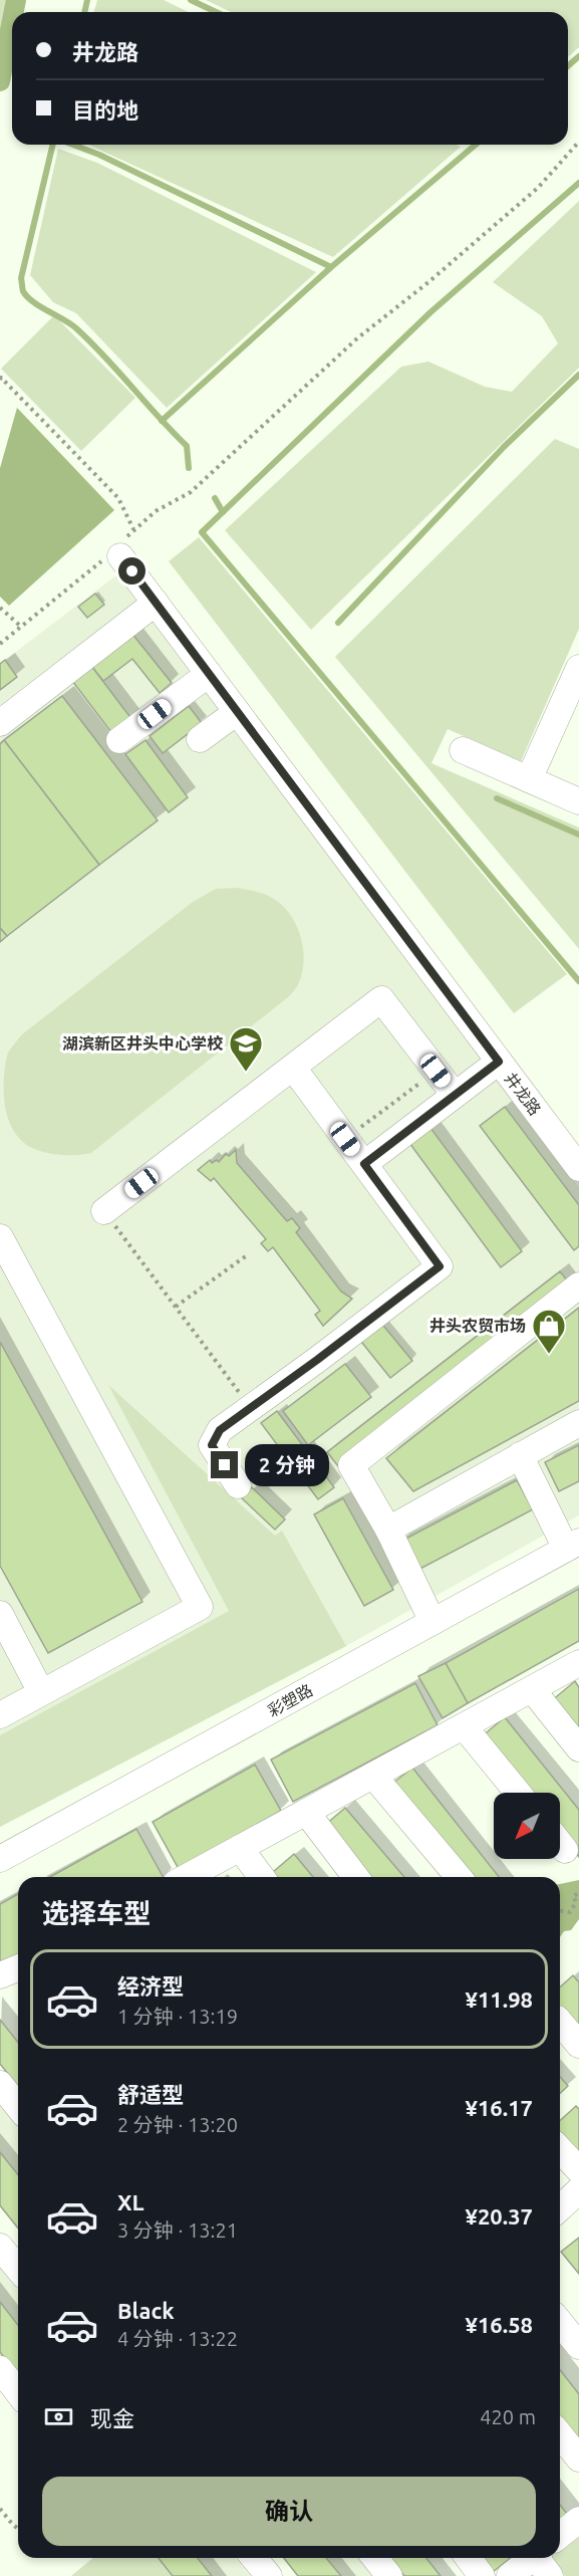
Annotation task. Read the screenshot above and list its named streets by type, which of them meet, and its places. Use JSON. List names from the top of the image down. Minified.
{"streets":{"street":["井龙路","彩塑路"]},"places":{"school or university":["湖滨新区井头中心学校"],"shop":["井头农贸市场"]},"north":"bottom left","page":{"banner":["井龙路","目的地"],"bubble":"2 分钟","heading":"选择车型","list":[{"name":"经济型","note":"1 分钟 · 13:19","value":"¥11.98"},{"name":"舒适型","note":"2 分钟 · 13:20","value":"¥16.17"},{"name":"XL","note":"3 分钟 · 13:21","value":"¥20.37"},{"name":"Black","note":"4 分钟 · 13:22","value":"¥16.58"}],"pay":["现金","420 m"],"buttons":"确认"}}
